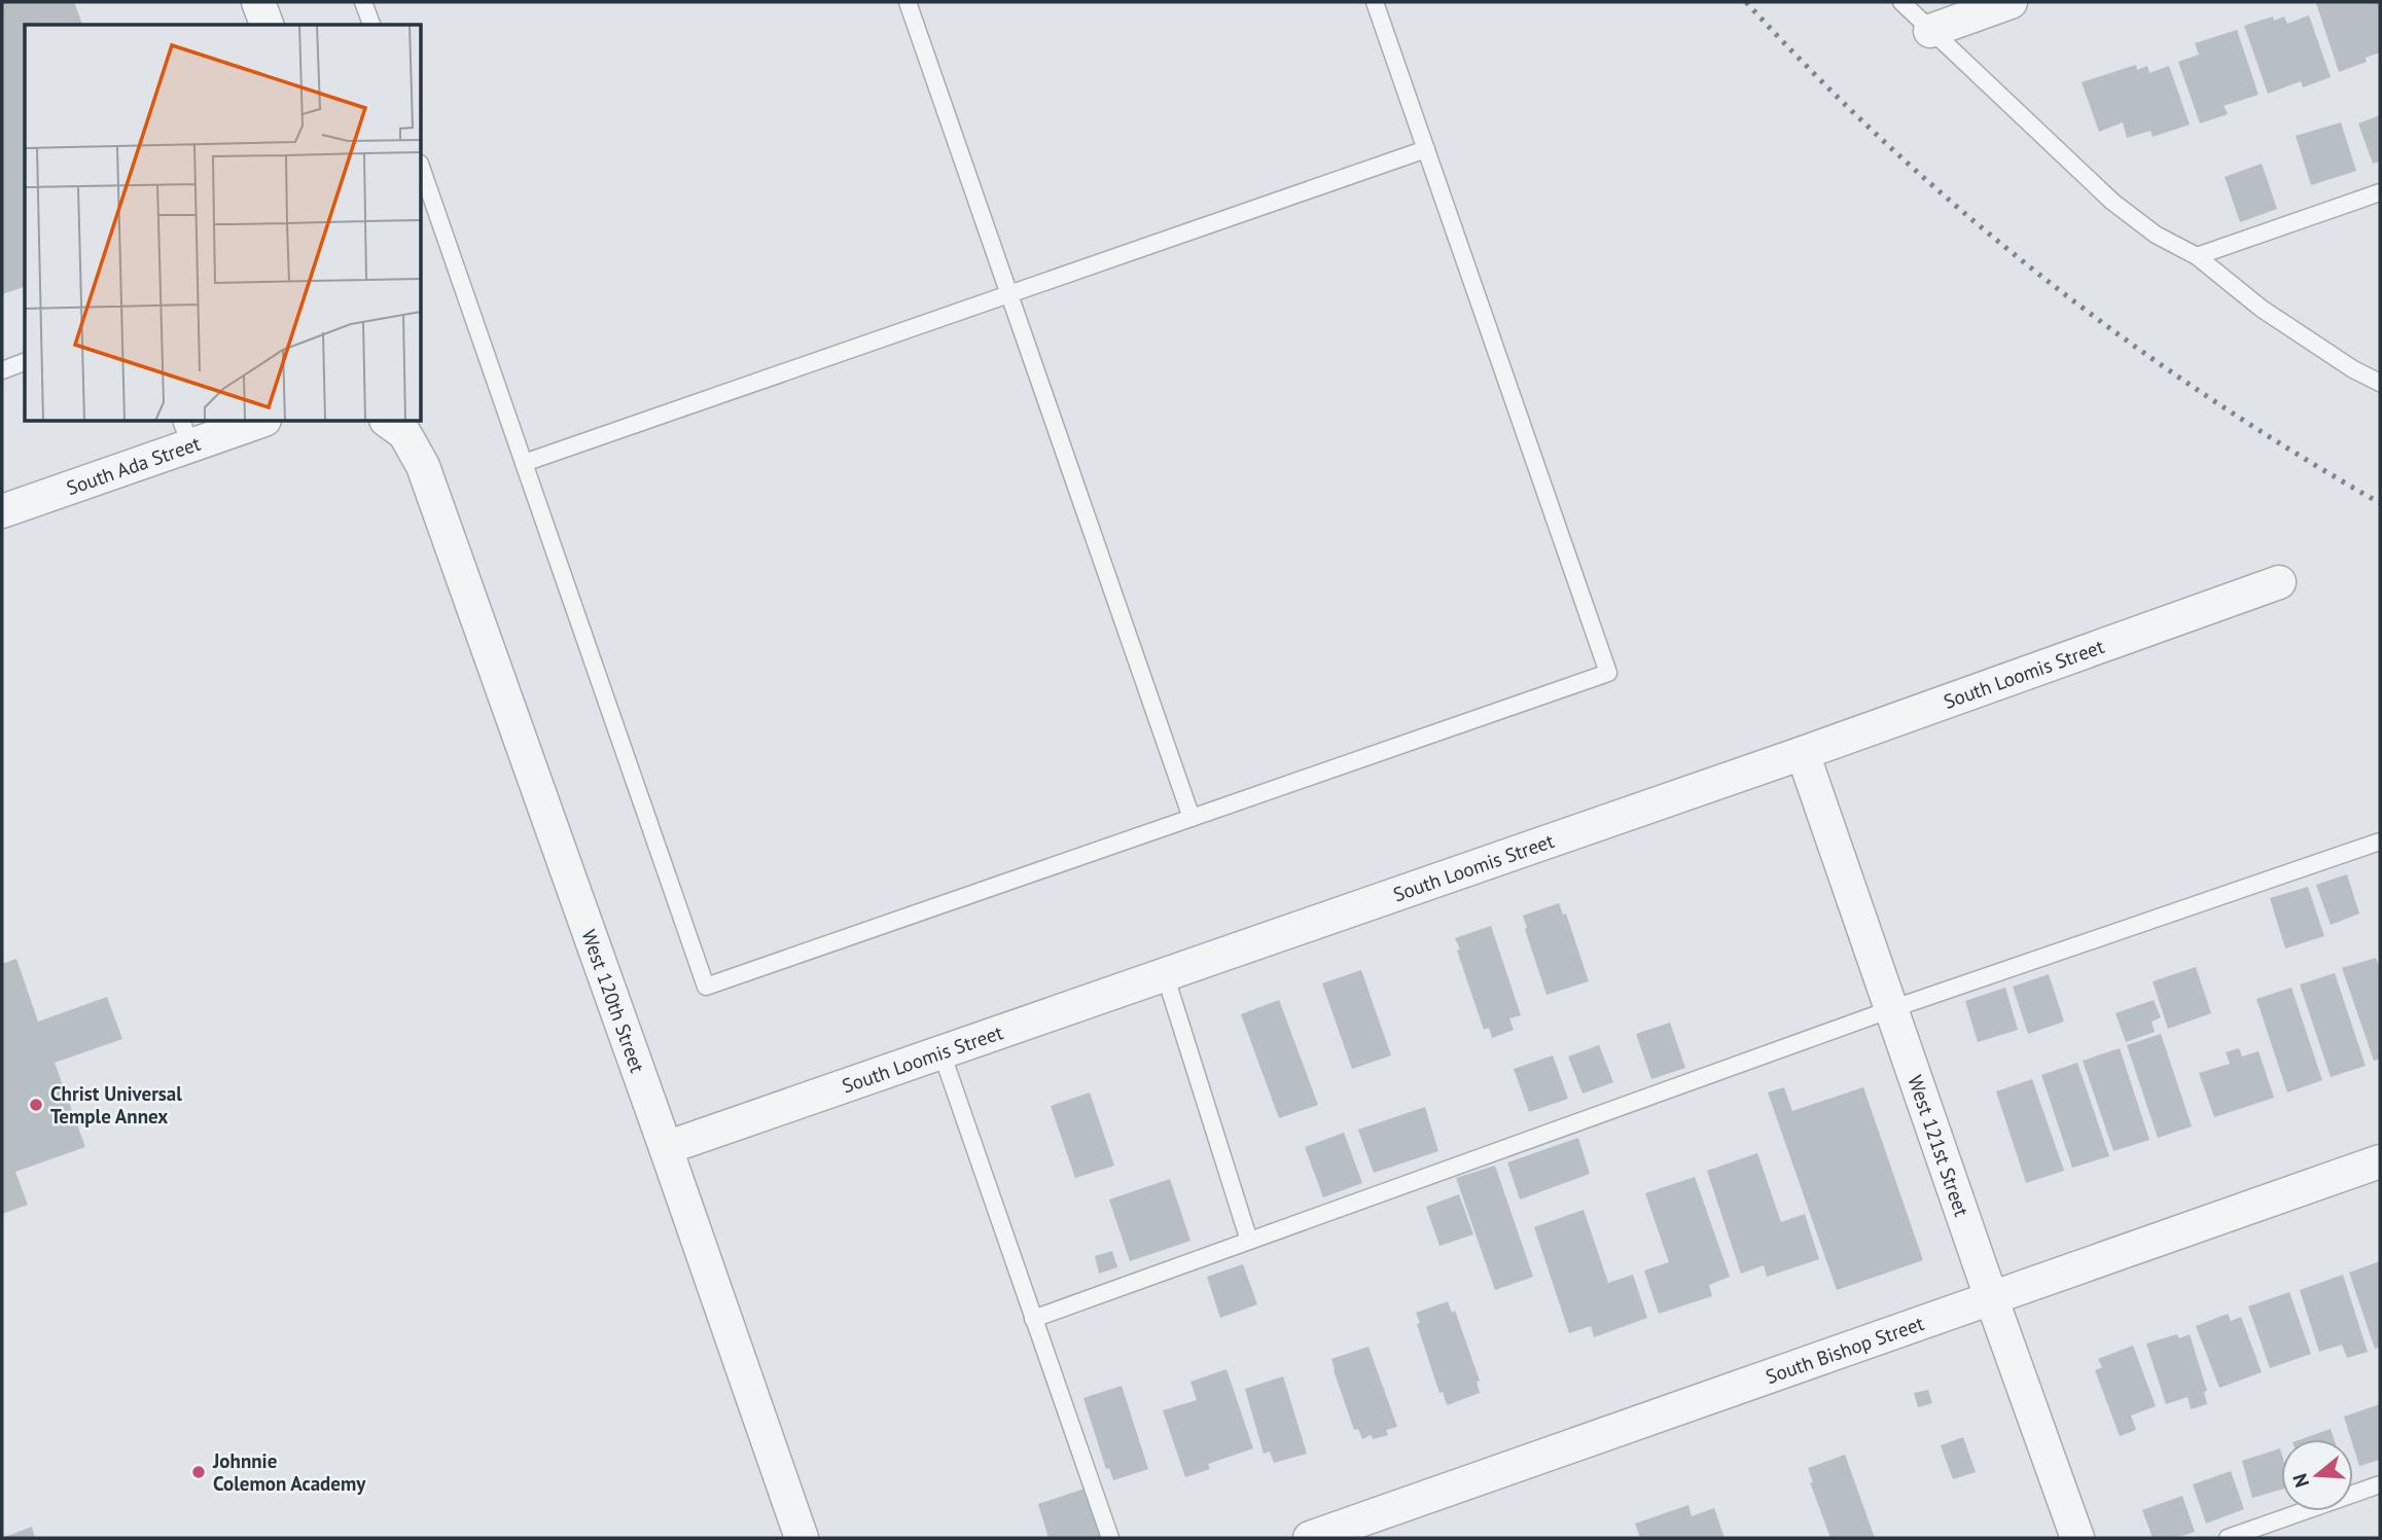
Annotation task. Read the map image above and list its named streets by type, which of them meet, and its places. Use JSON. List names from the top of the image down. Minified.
{"streets":{"street":["South Ada Street","South Loomis Street","West 120th Street","West 121st Street","South Bishop Street"]},"crossings":[["South Loomis Street","West 120th Street"],["South Loomis Street","West 121st Street"],["West 121st Street","South Bishop Street"]],"places":["Christ Universal Temple Annex","Johnnie Colemon Academy"],"north":"left"}
